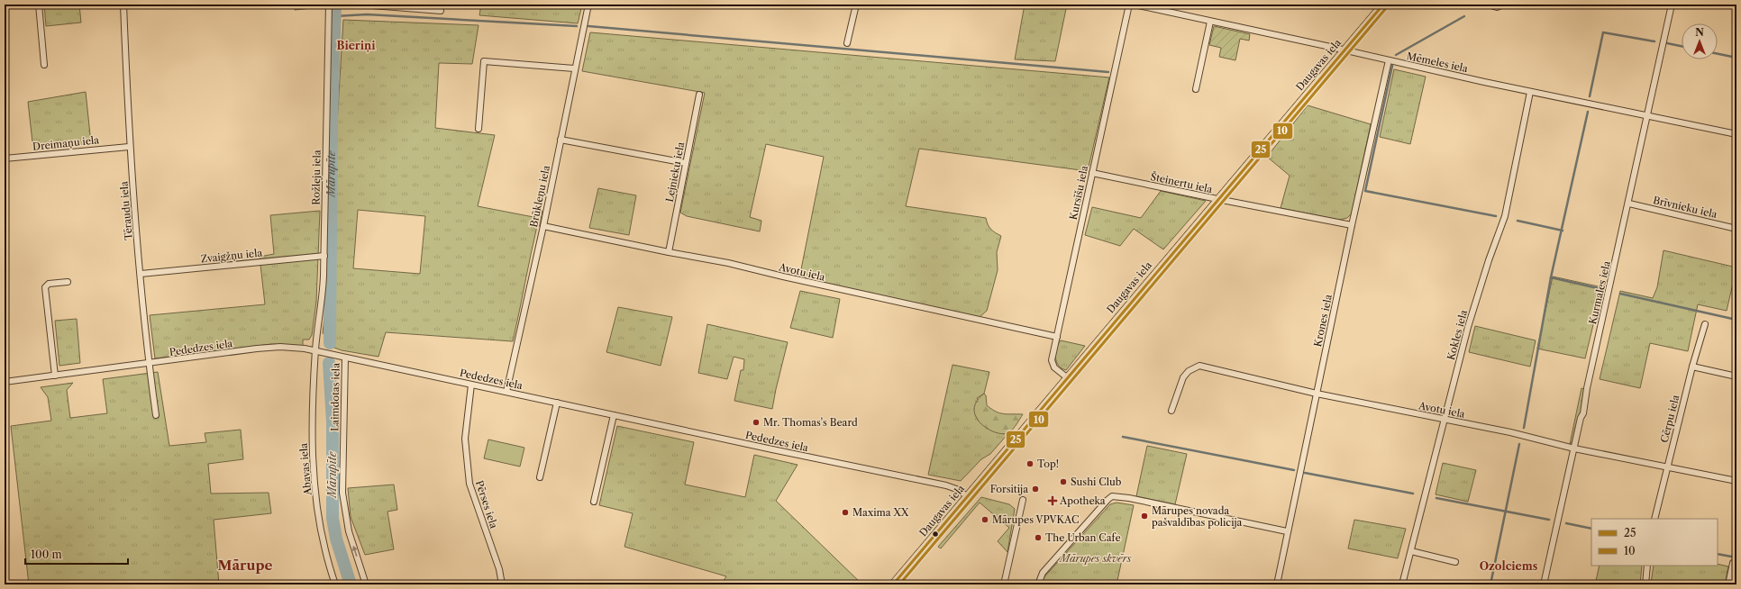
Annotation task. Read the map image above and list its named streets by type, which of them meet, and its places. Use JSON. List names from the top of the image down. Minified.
{"streets":{"main road":["Daugavas iela"],"street":["Mēmeles iela","Dreimaņu iela","Lejnieku iela","Rožleju iela","Šteinertu iela","Kursīšu iela","Brūkleņu iela","Brīvnieku iela","Tēraudu iela","Zvaigžņu iela","Avotu iela","Kurmales iela","Krones iela","Kokles iela","Pededzes iela","Laimdotas iela","Cērpu iela","Abavas iela","Pērses iela"]},"crossings":[["Mēmeles iela","Daugavas iela"],["Mēmeles iela","Kurmales iela"],["Mēmeles iela","Krones iela"],["Mēmeles iela","Kokles iela"],["Daugavas iela","Šteinertu iela"],["Daugavas iela","Kursīšu iela"],["Daugavas iela","Pededzes iela"],["Dreimaņu iela","Tēraudu iela"],["Lejnieku iela","Avotu iela"],["Rožleju iela","Zvaigžņu iela"],["Rožleju iela","Pededzes iela"],["Rožleju iela","Abavas iela"],["Šteinertu iela","Kursīšu iela"],["Šteinertu iela","Krones iela"],["Kursīšu iela","Avotu iela"],["Brūkleņu iela","Avotu iela"],["Brūkleņu iela","Pededzes iela"],["Brīvnieku iela","Kurmales iela"],["Tēraudu iela","Zvaigžņu iela"],["Tēraudu iela","Pededzes iela"],["Avotu iela","Kurmales iela"],["Avotu iela","Krones iela"],["Avotu iela","Kokles iela"],["Avotu iela","Cērpu iela"],["Pededzes iela","Laimdotas iela"],["Pededzes iela","Abavas iela"],["Pededzes iela","Pērses iela"]],"one_way":["Laimdotas iela"],"districts":["Bieriņi","Mārupe","Ozolciems"],"water":["Mārupīte"],"parks":["Mārupes skvērs"],"places":{"other":["Mr. Thomas's Beard","Top!","Sushi Club","Forsitija","Maxima XX","Mārupes novada pašvaldības policija","Mārupes VPVKAC","The Urban Cafe"],"health":["Apotheka"]},"lines":["transit line 25","transit line 10"],"legend":["25","10"],"scale_bar":"100 m","north":"top"}
